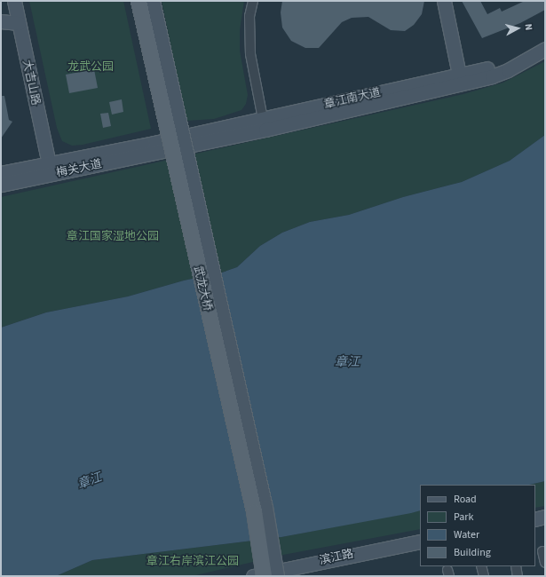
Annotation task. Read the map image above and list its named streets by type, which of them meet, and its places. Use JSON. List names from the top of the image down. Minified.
{"streets":{"main road":["武龙大桥"],"street":["大吉山路","章江南大道","梅关大道","滨江路"]},"crossings":[["大吉山路","梅关大道"],["章江南大道","梅关大道"]],"water":["章江"],"parks":["龙武公园","章江国家湿地公园","章江右岸滨江公园"],"legend":["Road","Park","Water","Building"],"north":"right"}
